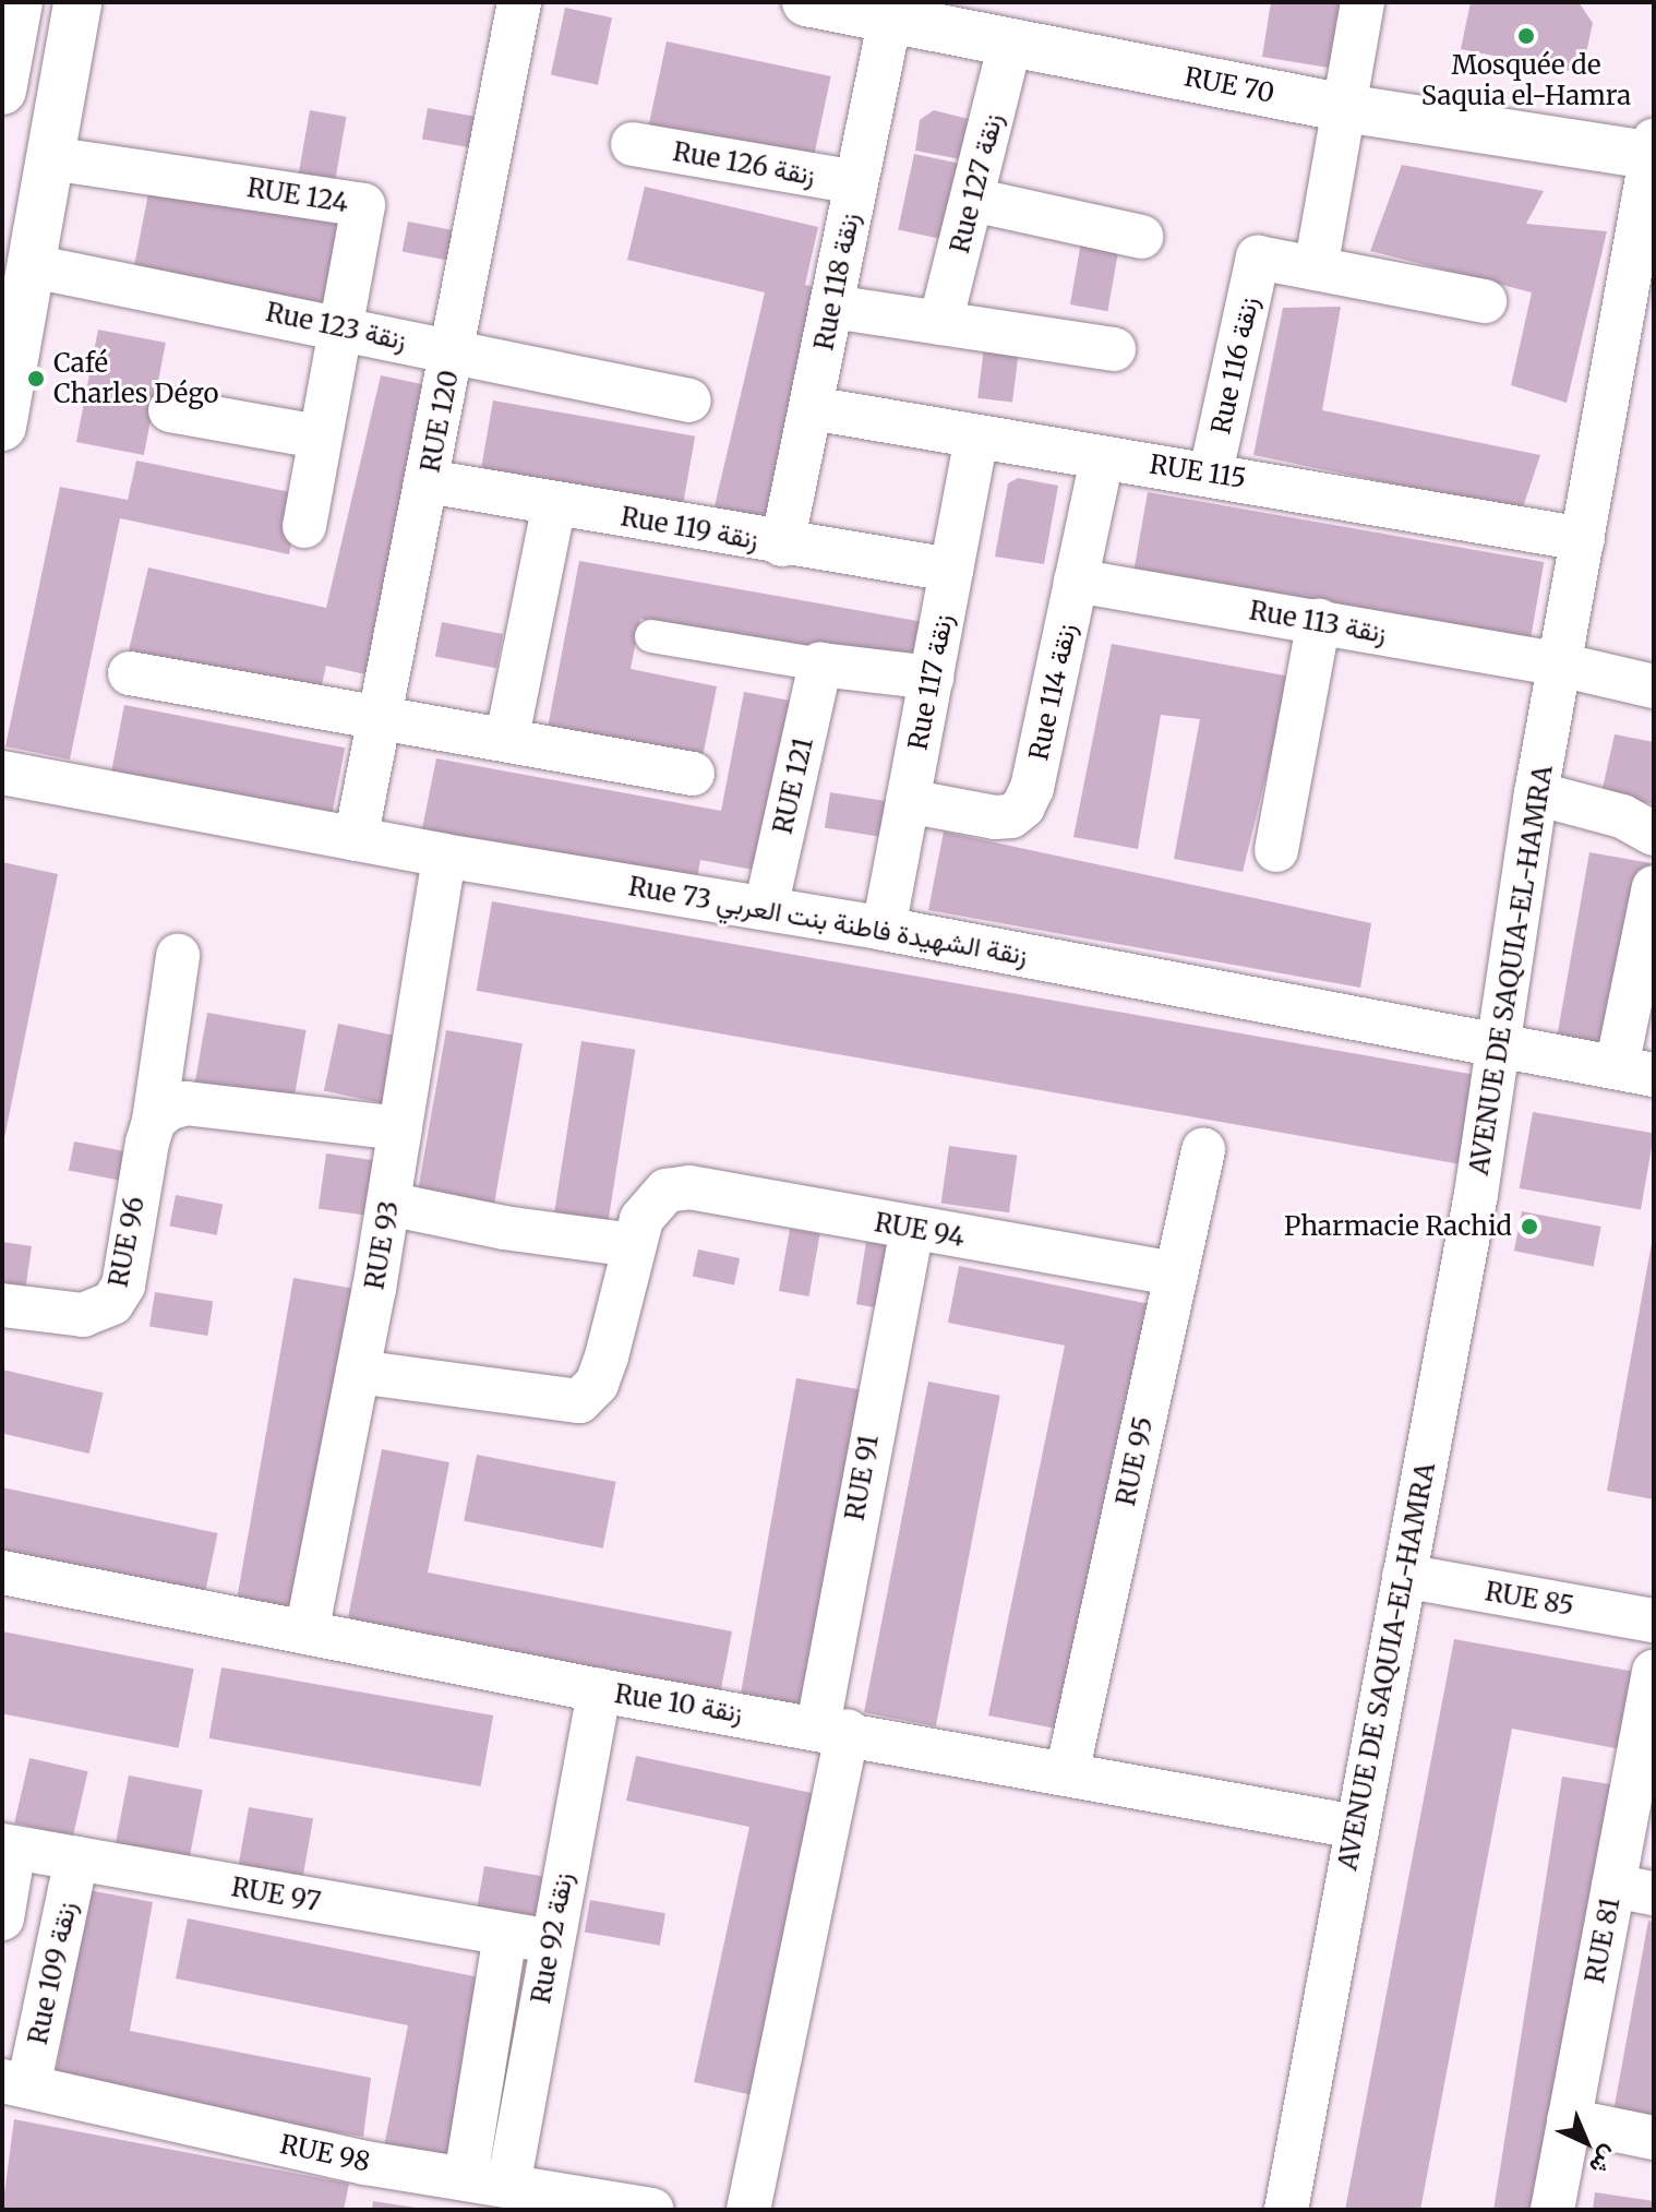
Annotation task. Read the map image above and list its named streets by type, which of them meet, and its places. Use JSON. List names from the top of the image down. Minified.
{"streets":{"street":["RUE 70","Rue 126 زنقة","Rue 127 زنقة","RUE 124","Rue 118 زنقة","Rue 123 زنقة","Rue 116 زنقة","RUE 120","RUE 115","Rue 119 زنقة","Rue 113 زنقة","Rue 117 زنقة","Rue 114 زنقة","RUE 121","Rue 73 زنقة الشهيدة فاطنة بنت العربي","AVENUE DE SAQUIA-EL-HAMRA","RUE 94","RUE 96","RUE 93","RUE 95","RUE 91","RUE 85","Rue 10 زنقة","RUE 97","Rue 92 زنقة","RUE 81","Rue 109 زنقة","RUE 98"]},"crossings":[["RUE 70","Rue 127 زنقة"],["RUE 70","Rue 118 زنقة"],["RUE 70","AVENUE DE SAQUIA-EL-HAMRA"],["Rue 126 زنقة","Rue 118 زنقة"],["RUE 124","Rue 123 زنقة"],["Rue 118 زنقة","RUE 115"],["Rue 118 زنقة","Rue 119 زنقة"],["Rue 123 زنقة","RUE 120"],["Rue 116 زنقة","RUE 115"],["RUE 120","Rue 119 زنقة"],["RUE 120","Rue 73 زنقة الشهيدة فاطنة بنت العربي"],["RUE 115","Rue 117 زنقة"],["RUE 115","Rue 114 زنقة"],["RUE 115","AVENUE DE SAQUIA-EL-HAMRA"],["Rue 119 زنقة","Rue 117 زنقة"],["Rue 113 زنقة","Rue 114 زنقة"],["Rue 113 زنقة","AVENUE DE SAQUIA-EL-HAMRA"],["Rue 117 زنقة","Rue 114 زنقة"],["Rue 117 زنقة","Rue 73 زنقة الشهيدة فاطنة بنت العربي"],["RUE 121","Rue 73 زنقة الشهيدة فاطنة بنت العربي"],["Rue 73 زنقة الشهيدة فاطنة بنت العربي","AVENUE DE SAQUIA-EL-HAMRA"],["Rue 73 زنقة الشهيدة فاطنة بنت العربي","RUE 93"],["AVENUE DE SAQUIA-EL-HAMRA","RUE 85"],["AVENUE DE SAQUIA-EL-HAMRA","Rue 10 زنقة"],["RUE 94","RUE 95"],["RUE 94","RUE 91"],["RUE 93","Rue 10 زنقة"],["RUE 95","Rue 10 زنقة"],["RUE 91","Rue 10 زنقة"],["Rue 10 زنقة","Rue 92 زنقة"],["RUE 97","Rue 92 زنقة"],["RUE 97","Rue 109 زنقة"],["Rue 92 زنقة","RUE 98"],["Rue 109 زنقة","RUE 98"]],"places":["Mosquée de Saquia el-Hamra","Café Charles Dégo","Pharmacie Rachid"],"north":"bottom right"}
